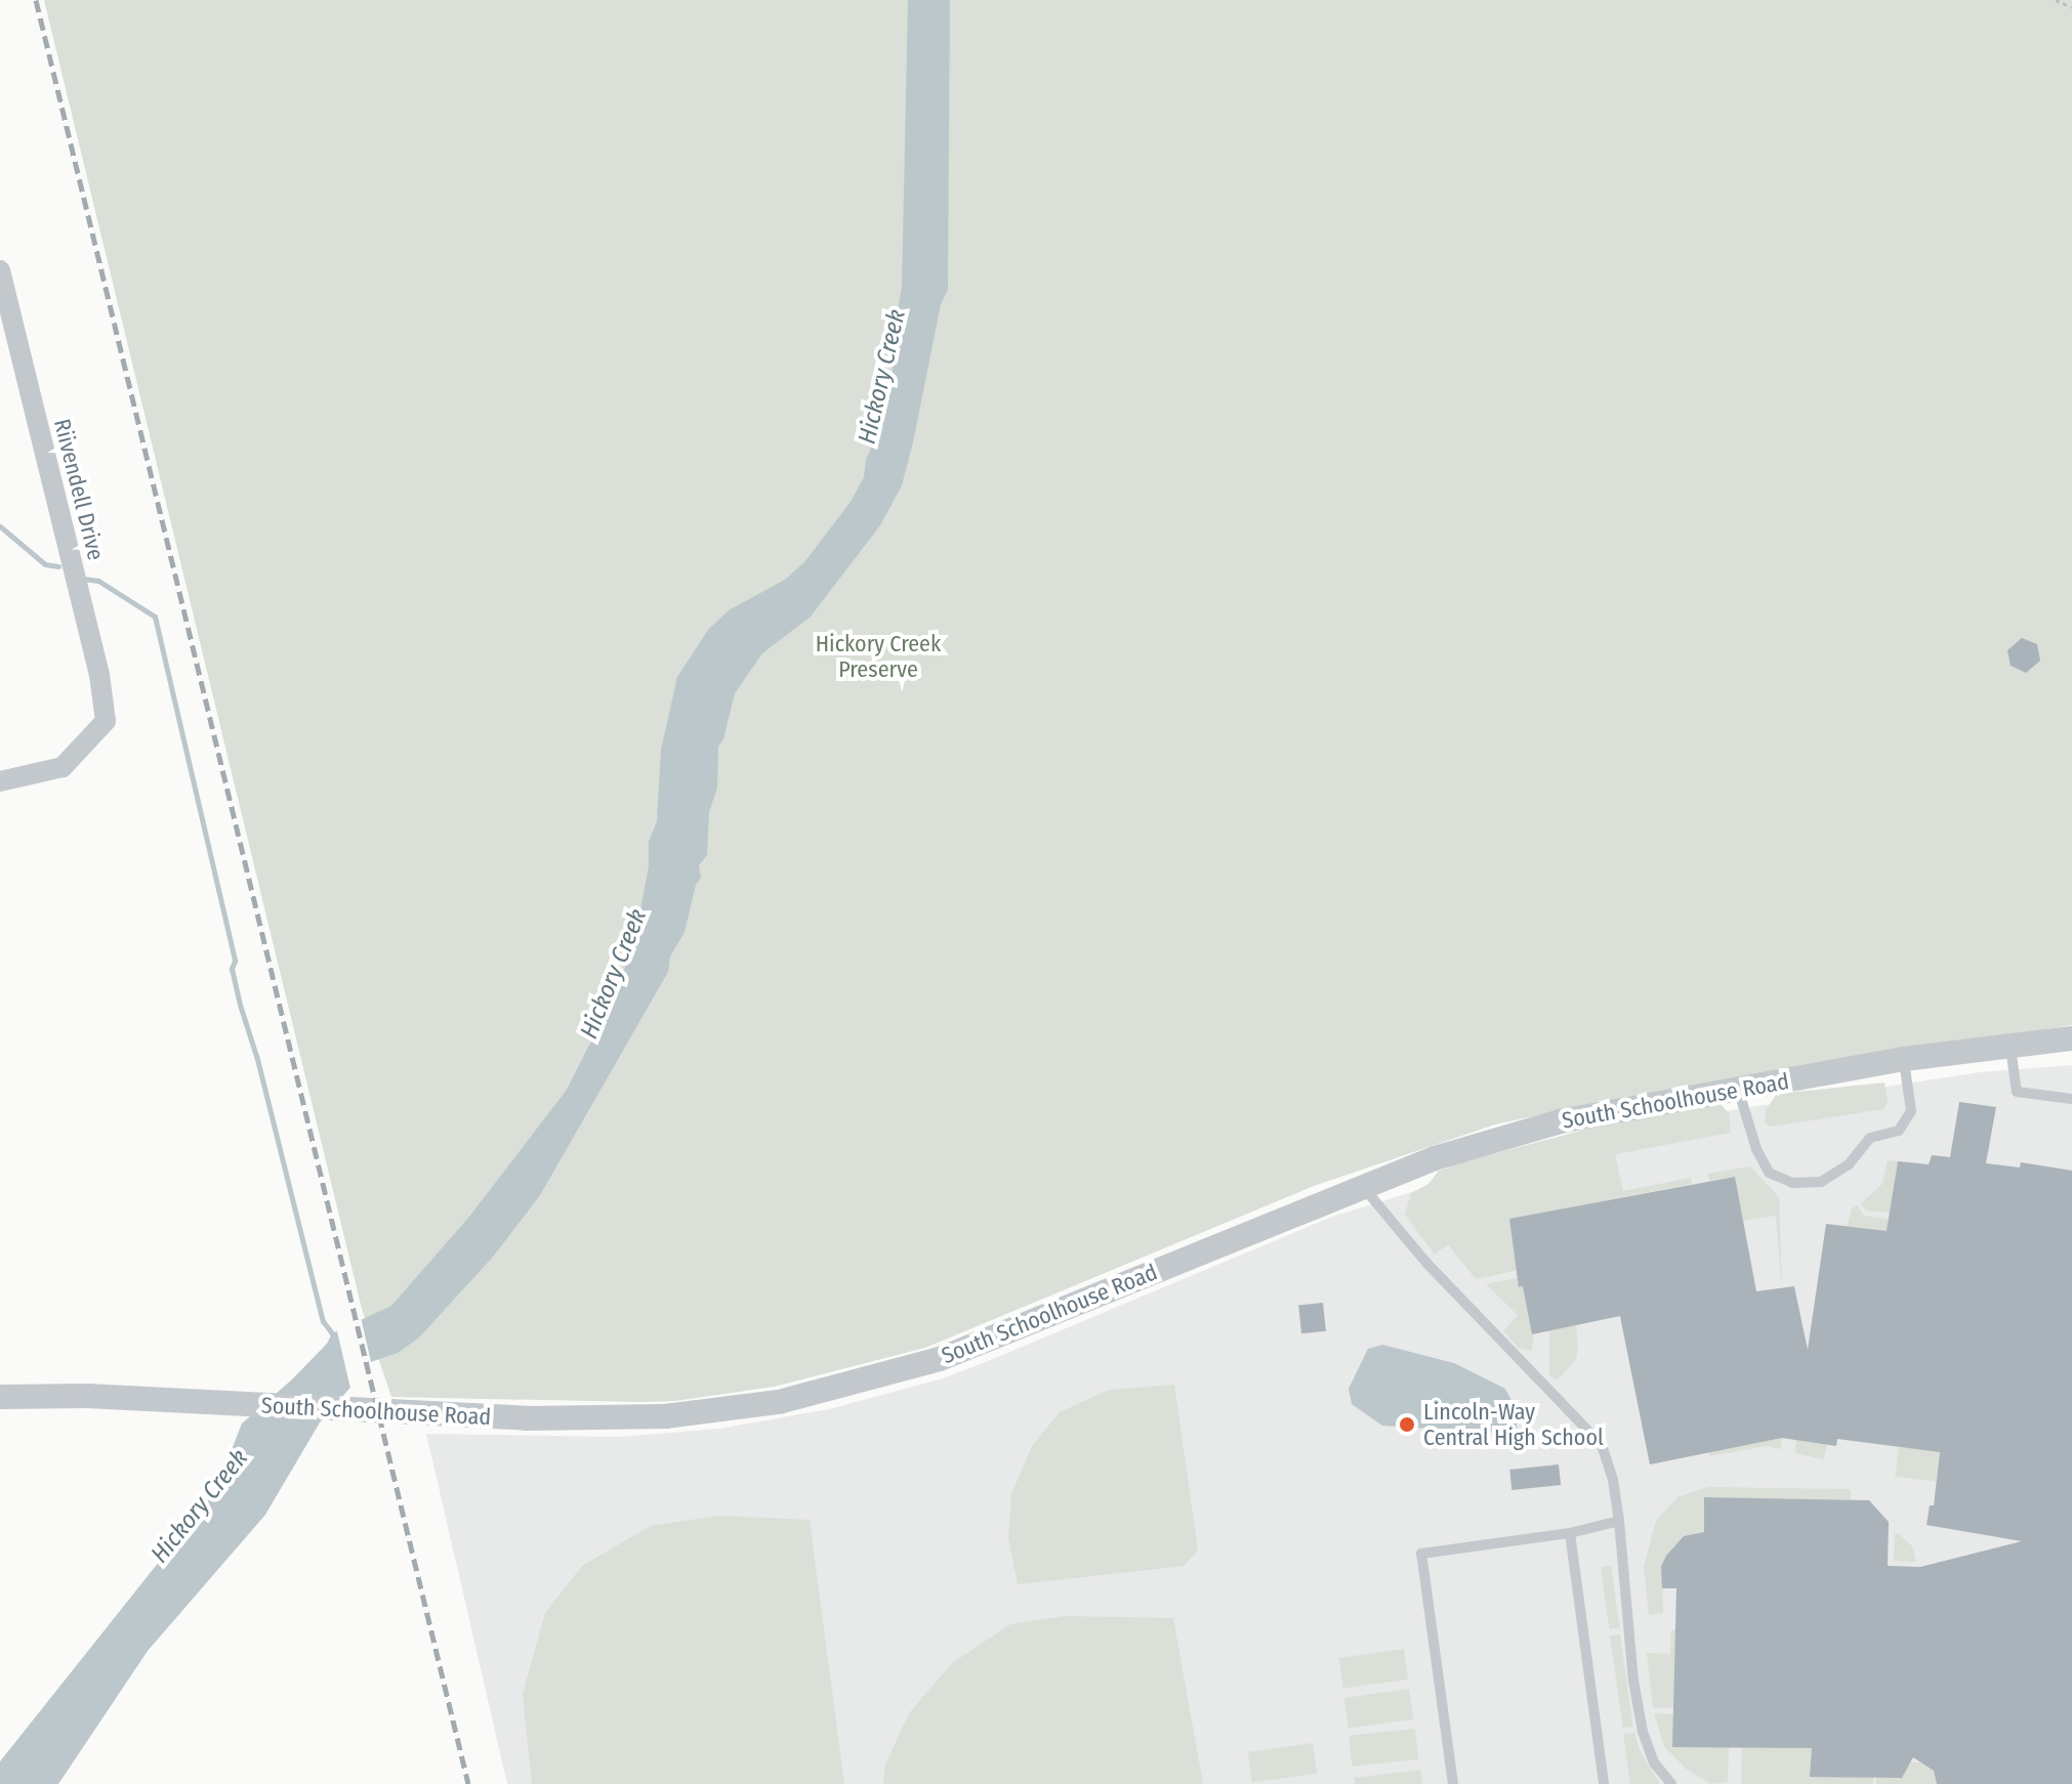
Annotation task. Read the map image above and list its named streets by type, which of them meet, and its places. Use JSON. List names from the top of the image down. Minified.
{"streets":{"street":["Riivendell Drive","South Schoolhouse Road"]},"water":["Hickory Creek"],"parks":["Hickory Creek Preserve"],"places":["Lincoln-Way Central High School"]}
